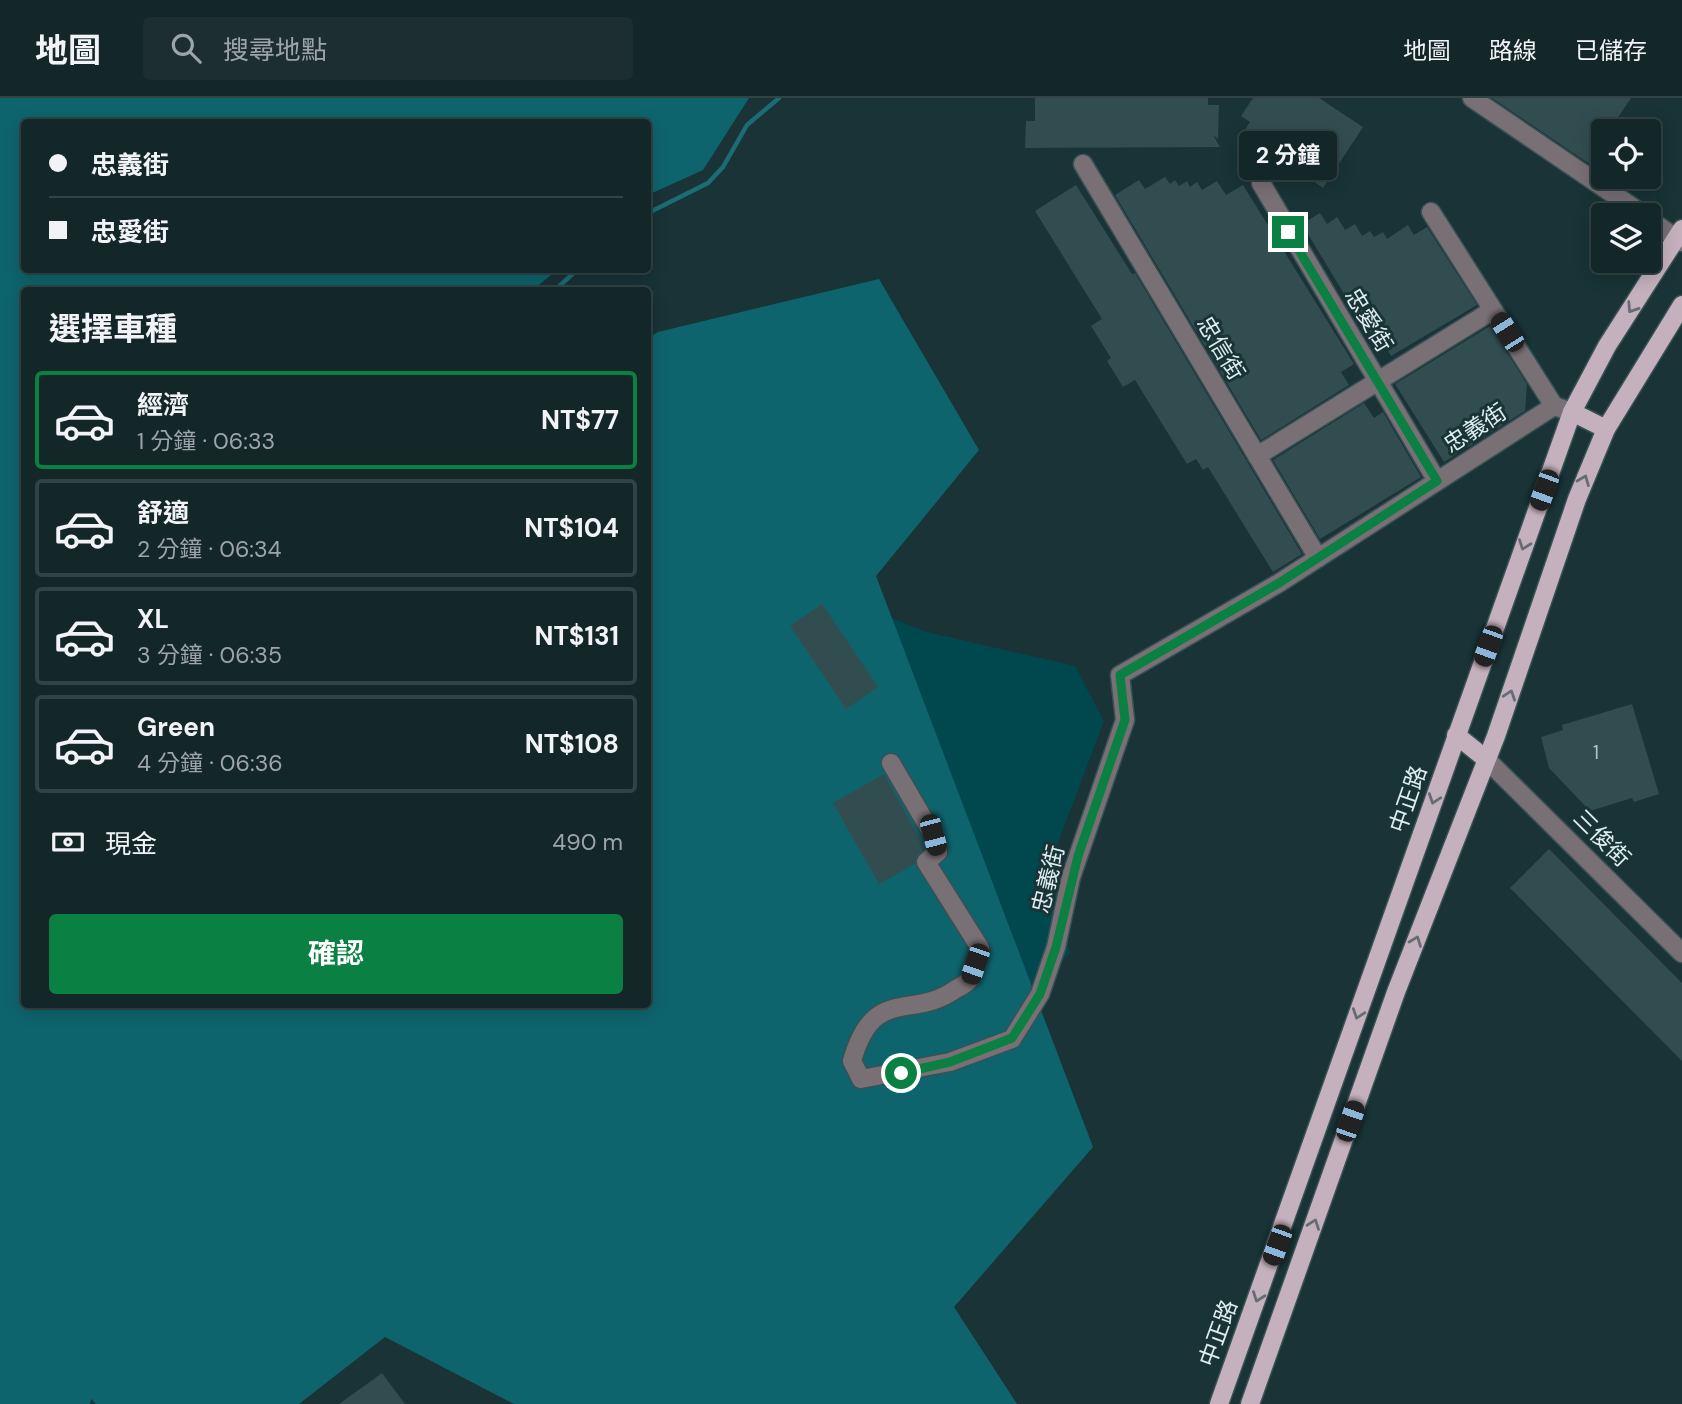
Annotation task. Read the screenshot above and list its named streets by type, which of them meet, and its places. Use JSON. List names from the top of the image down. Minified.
{"streets":{"main road":["中正路"],"street":["忠愛街","忠信街","忠義街","三俊街"]},"crossings":[["忠愛街","忠義街"],["忠信街","忠義街"]],"house_numbers":["1"],"page":{"header":"地圖","search":"搜尋地點","nav":["地圖","路線","已儲存"],"banner":["忠義街","忠愛街"],"bubble":"2 分鐘","heading":"選擇車種","list":[{"name":"經濟","note":"1 分鐘 · 06:33","value":"NT$77"},{"name":"舒適","note":"2 分鐘 · 06:34","value":"NT$104"},{"name":"XL","note":"3 分鐘 · 06:35","value":"NT$131"},{"name":"Green","note":"4 分鐘 · 06:36","value":"NT$108"}],"pay":["現金","490 m"],"buttons":"確認"}}
